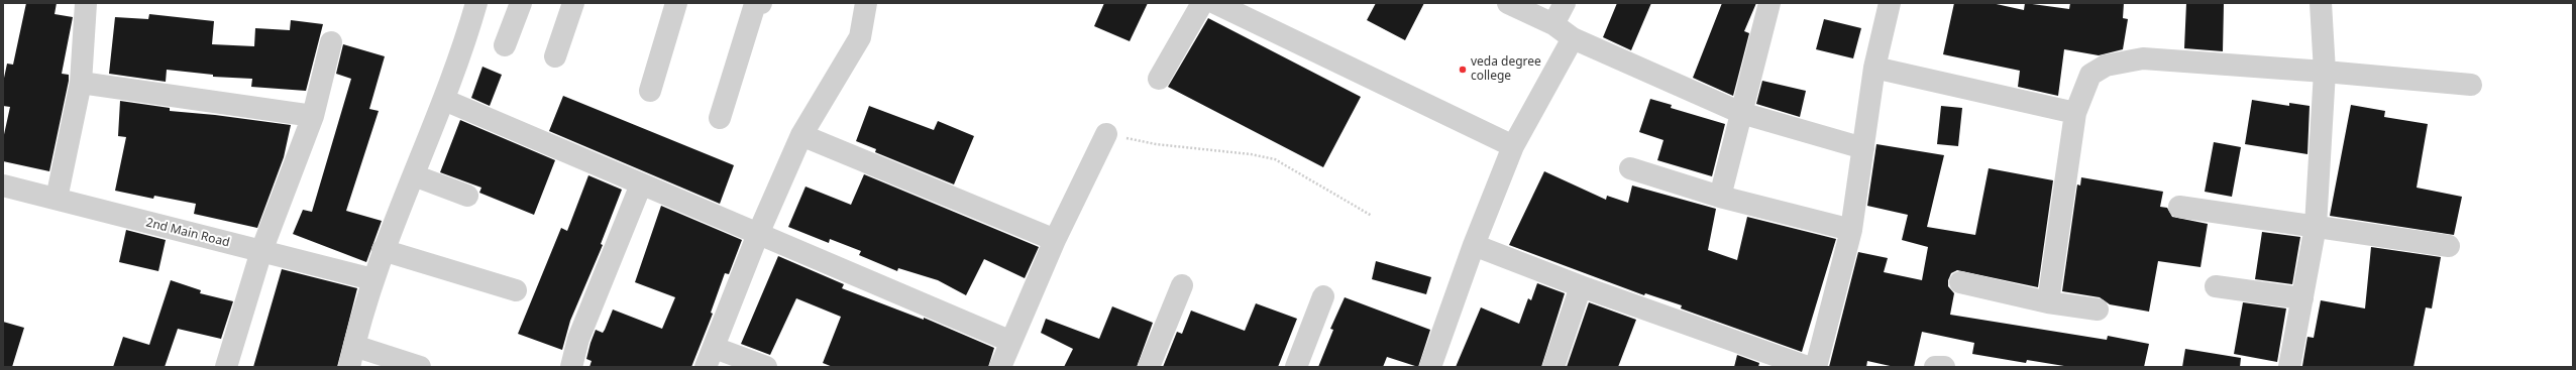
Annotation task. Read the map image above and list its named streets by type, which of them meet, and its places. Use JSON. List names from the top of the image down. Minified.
{"streets":{"street":["2nd Main Road"]},"places":["veda degree college"]}
